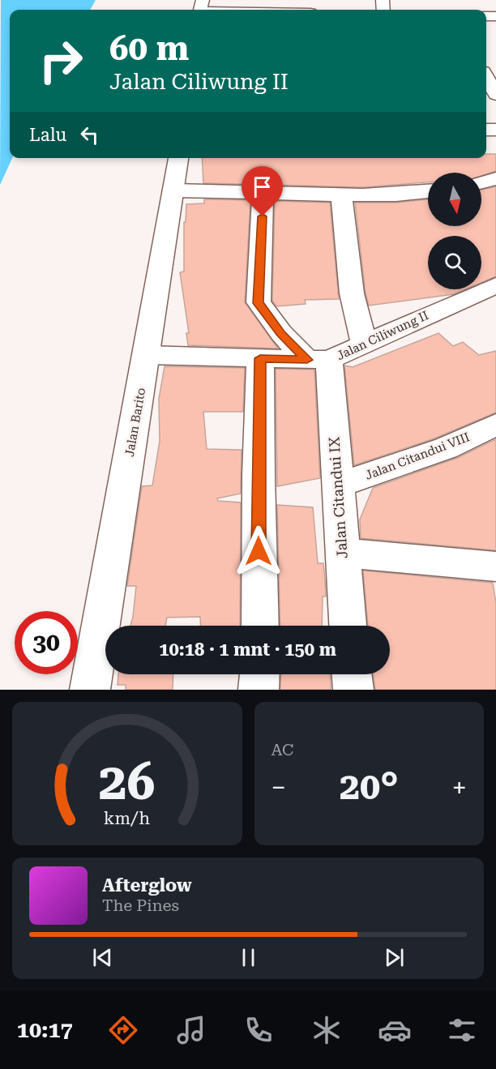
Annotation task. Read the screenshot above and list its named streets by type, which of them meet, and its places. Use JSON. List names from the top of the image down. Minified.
{"streets":{"street":["Jalan Ciliwung II","Jalan Barito","Jalan Citandui VIII","Jalan Citandui IX"]},"crossings":[["Jalan Ciliwung II","Jalan Barito"],["Jalan Ciliwung II","Jalan Citandui IX"],["Jalan Citandui VIII","Jalan Citandui IX"]],"north":"bottom","page":{"turn":["60 m","Jalan Ciliwung II"],"then":"Lalu","limit":"30","trip":"10:18 · 1 mnt · 150 m","tile":"AC","heat":["−","20°","+"],"song":["Afterglow","The Pines"],"tabs":"10:17","gauge":["26","km/h"]}}
